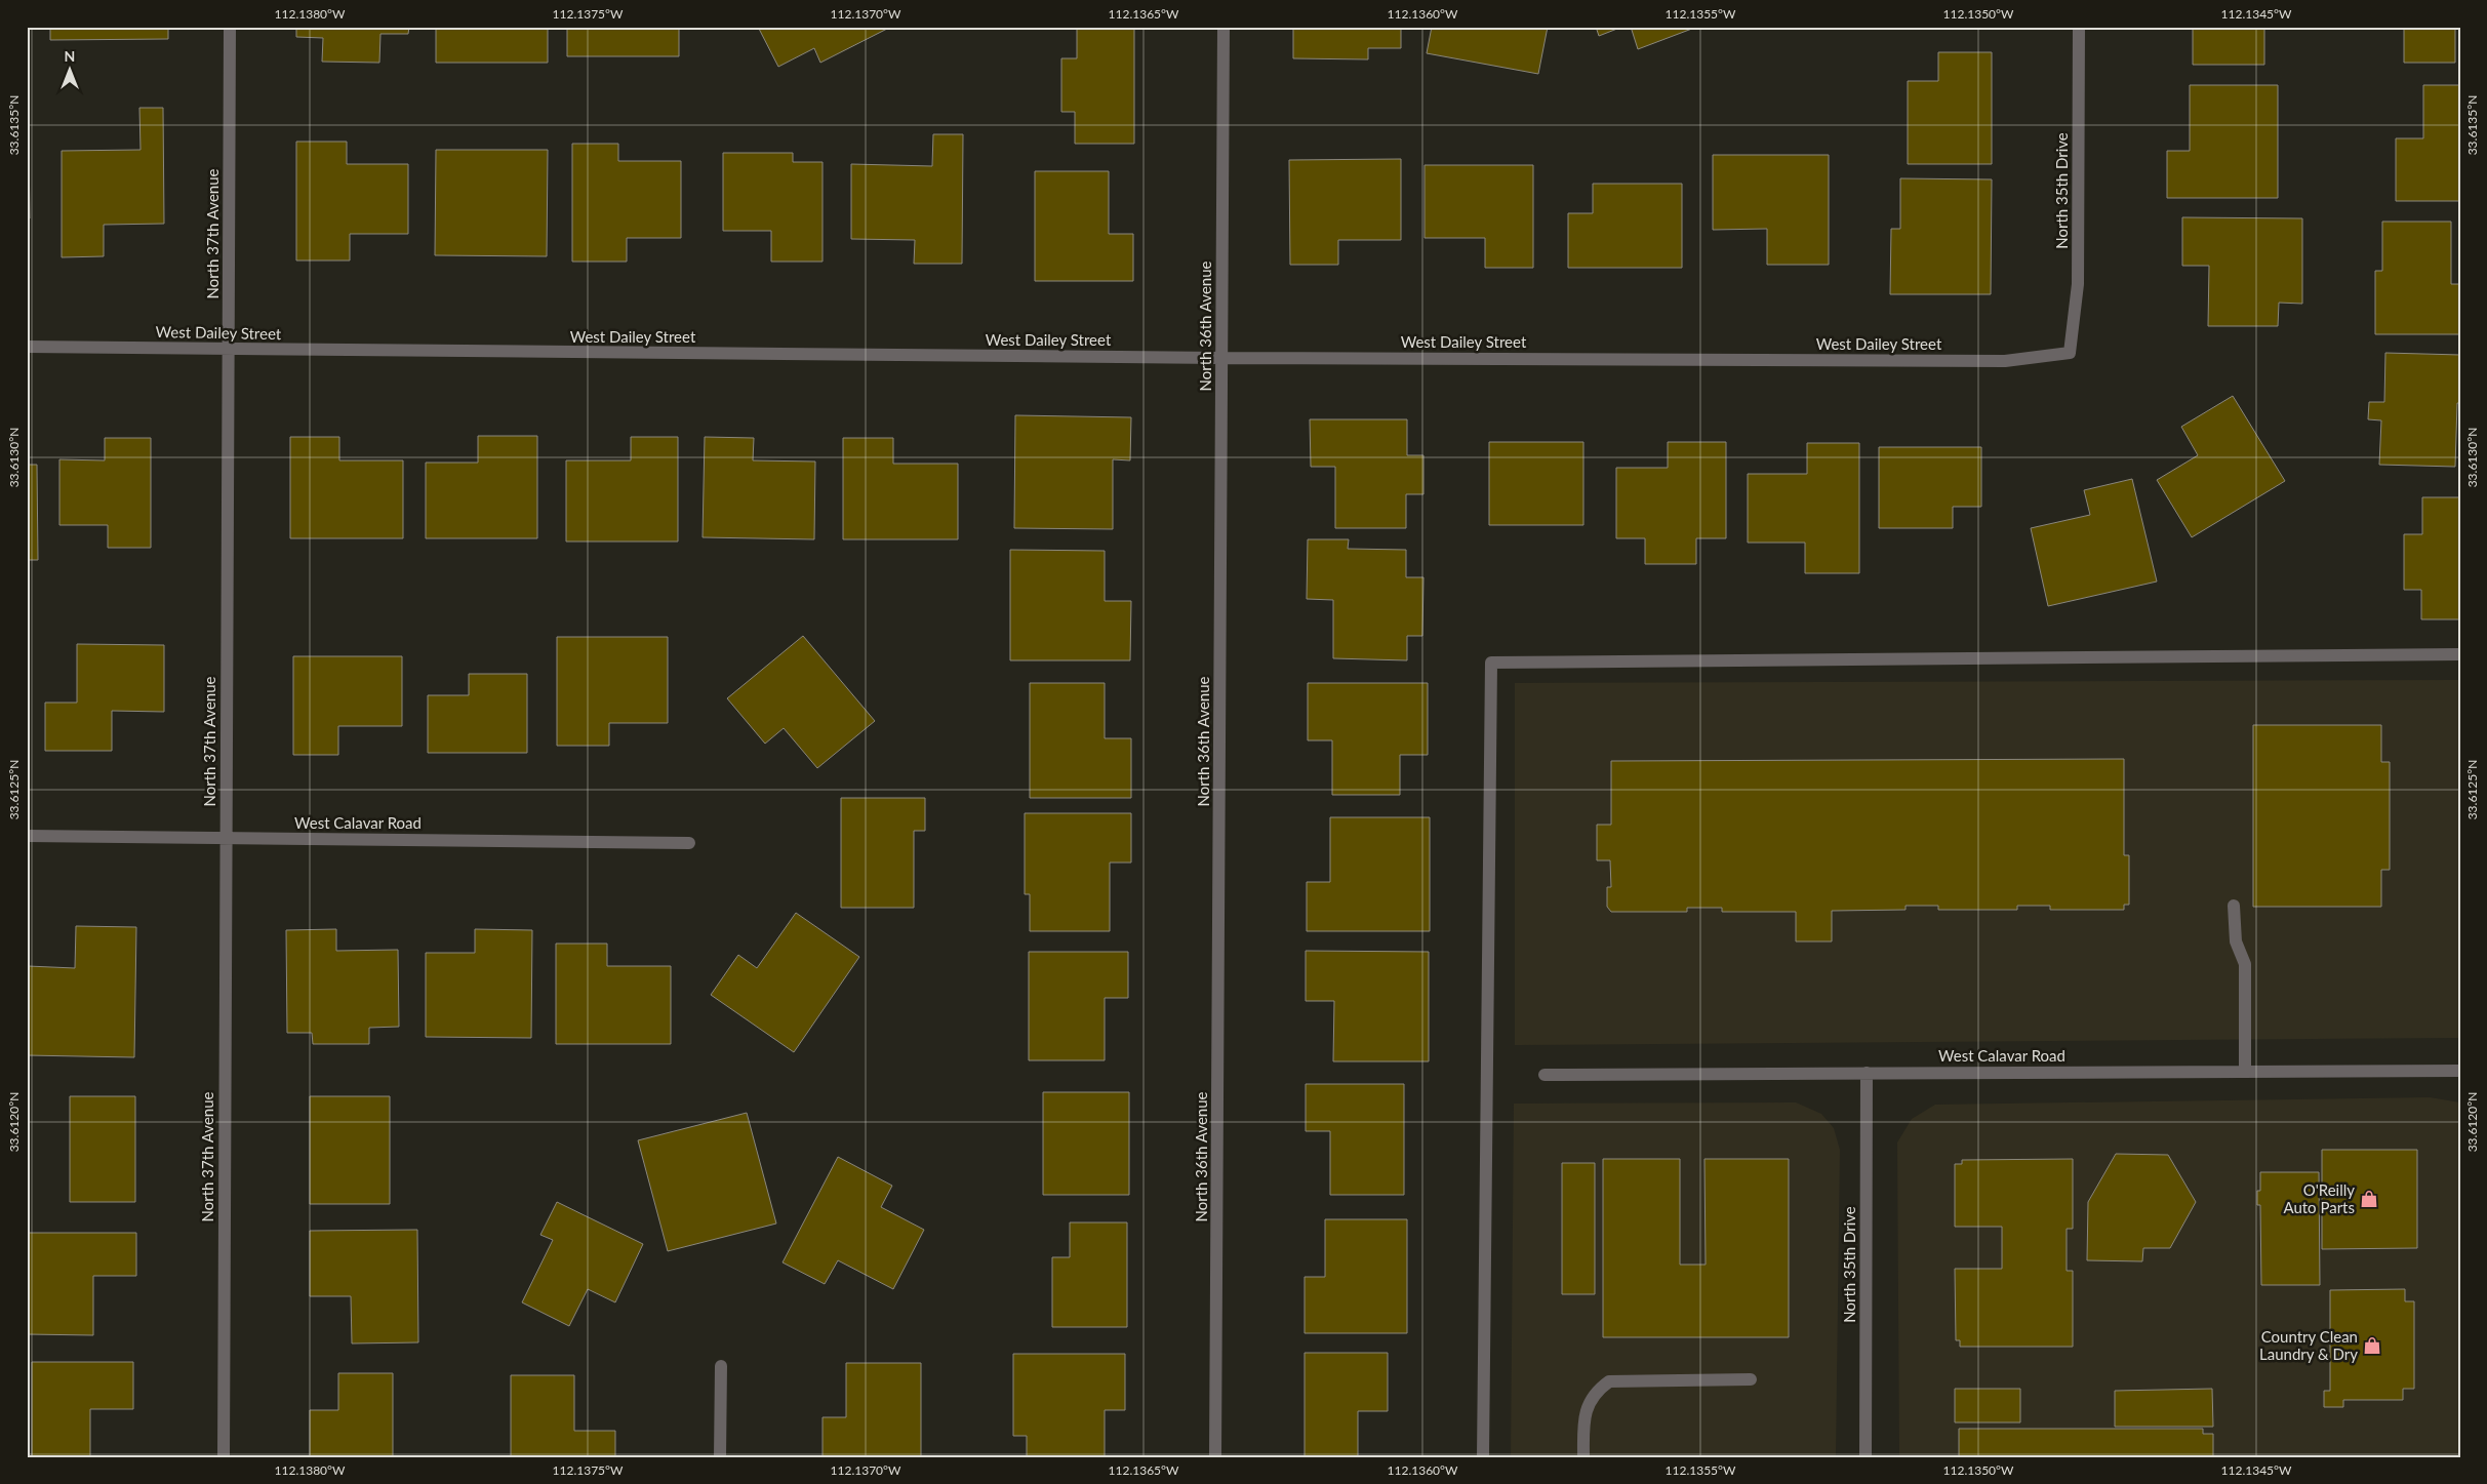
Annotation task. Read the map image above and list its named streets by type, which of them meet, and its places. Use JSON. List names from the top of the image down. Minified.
{"streets":{"street":["North 35th Drive","North 37th Avenue","North 36th Avenue","West Dailey Street","West Calavar Road"]},"crossings":[["North 35th Drive","West Dailey Street"],["North 35th Drive","West Calavar Road"],["North 37th Avenue","West Dailey Street"],["North 37th Avenue","West Calavar Road"],["North 36th Avenue","West Dailey Street"]],"places":{"shop":["O'Reilly Auto Parts","Country Clean Laundry & Dry"]},"north":"top","coordinates":["112.1380°W","112.1375°W","112.1370°W","112.1365°W","112.1360°W","112.1355°W","112.1350°W","112.1345°W","33.6135°N","33.6130°N","33.6125°N","33.6120°N"]}
